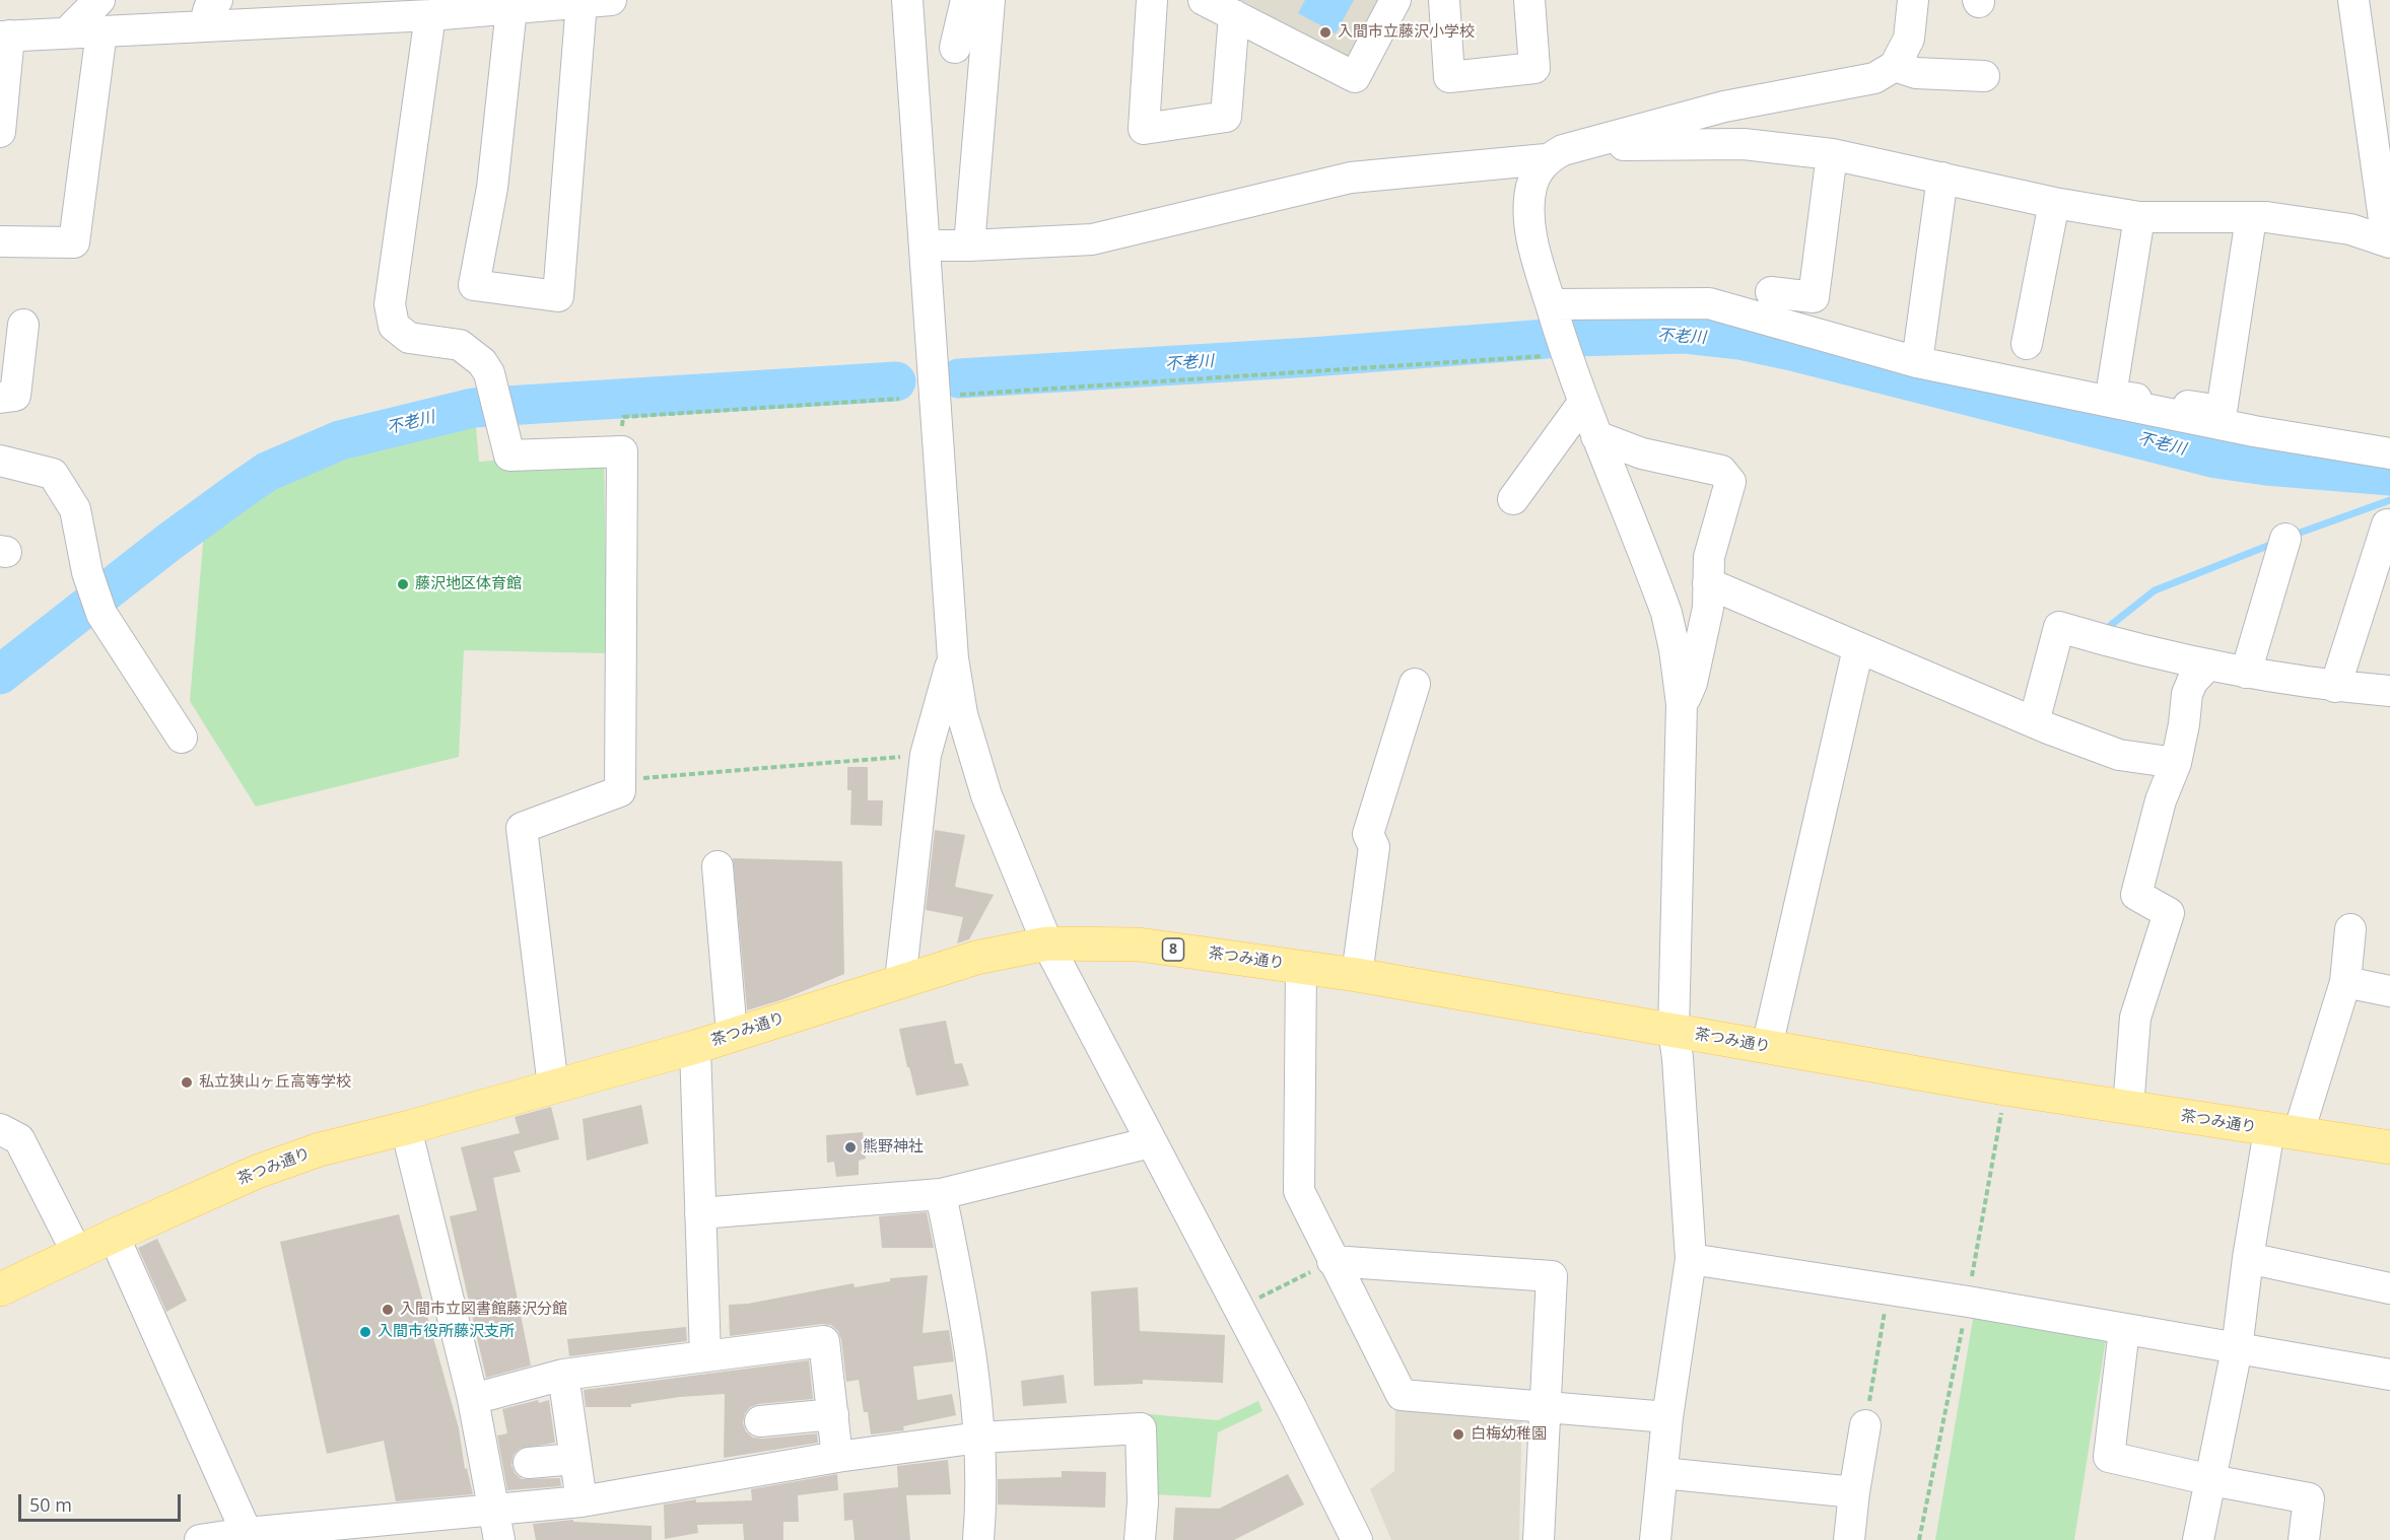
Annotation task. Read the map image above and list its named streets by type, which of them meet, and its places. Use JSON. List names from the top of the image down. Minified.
{"streets":{"main road":["8","茶つみ通り"]},"water":["不老川"],"places":["入間市立藤沢小学校","藤沢地区体育館","私立狭山ヶ丘高等学校","熊野神社","入間市立図書館藤沢分館","入間市役所藤沢支所","白梅幼稚園"],"scale_bar":"50 m"}
